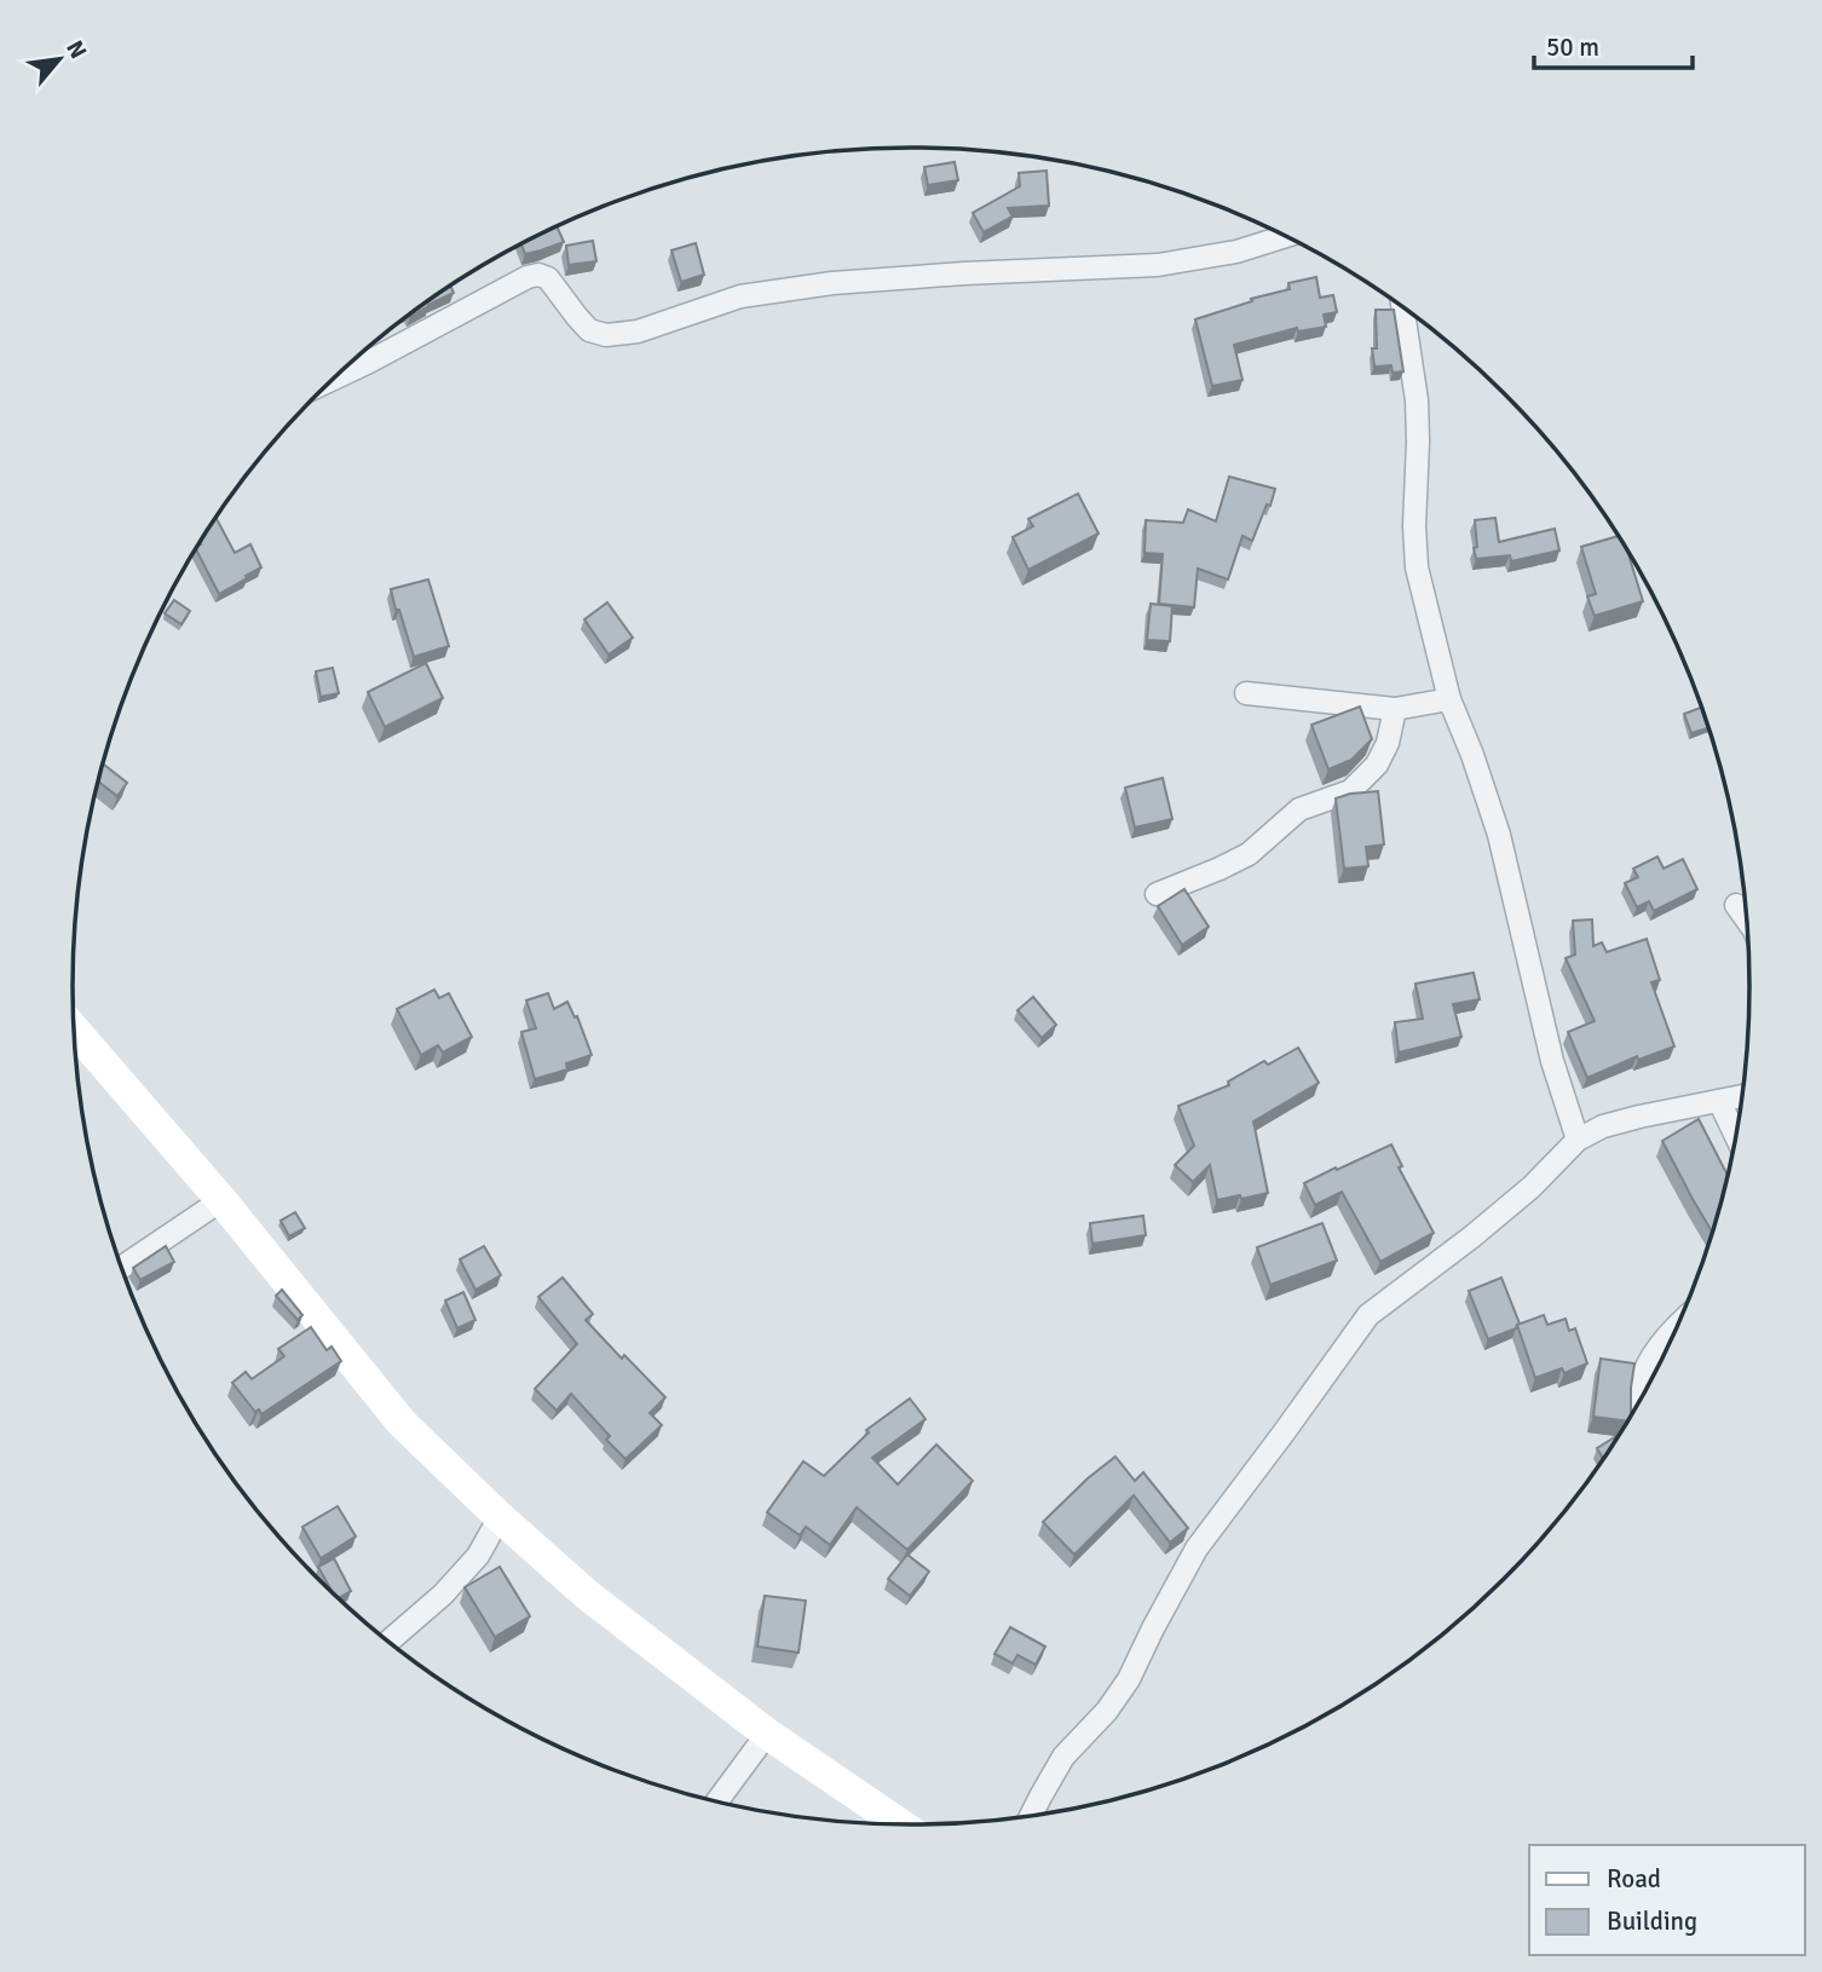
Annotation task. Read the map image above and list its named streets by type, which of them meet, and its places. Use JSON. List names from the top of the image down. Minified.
{"legend":["Road","Building"],"scale_bar":"50 m","north":"top right"}
